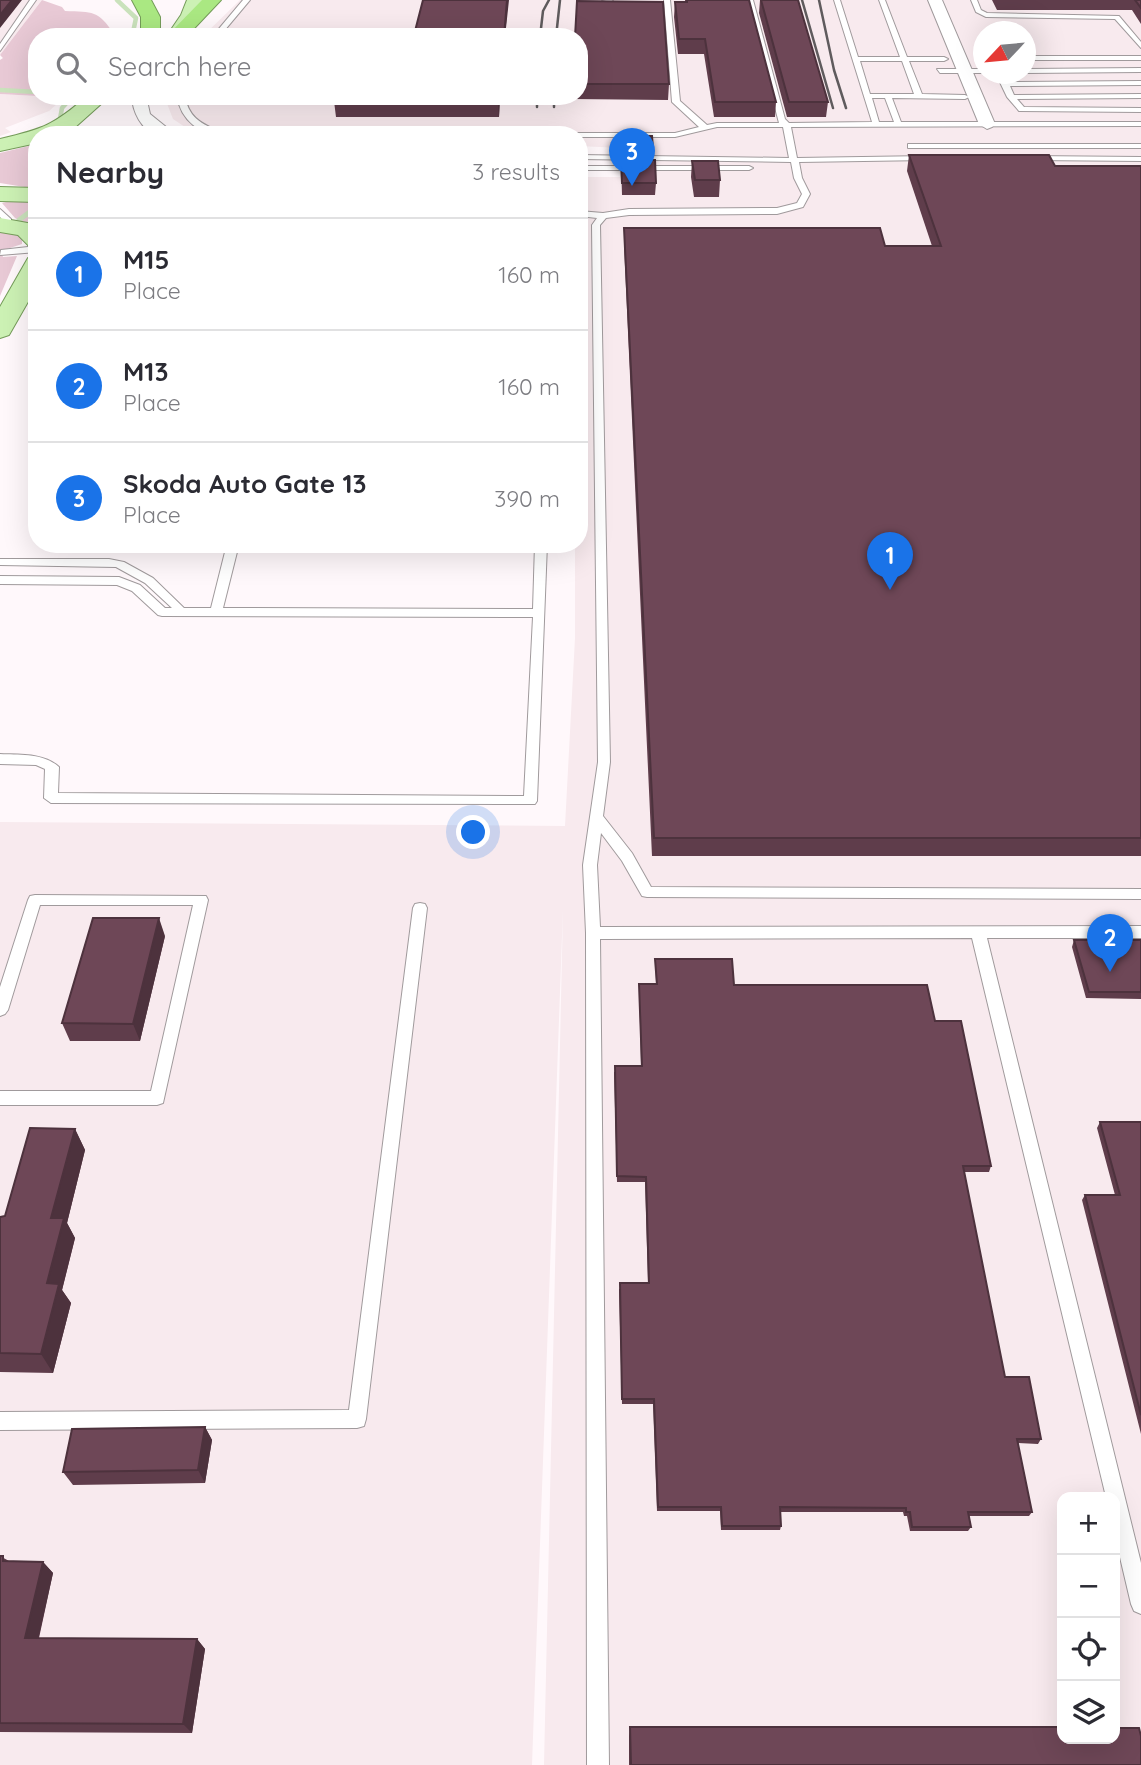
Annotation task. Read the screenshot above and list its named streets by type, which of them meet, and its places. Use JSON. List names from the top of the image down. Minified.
{"north":"bottom left","page":{"search":"Search here","heading":["Nearby","3 results"],"pins":["3","1","2"],"list":[{"mark":"1","name":"M15","note":"Place","value":"160 m"},{"mark":"2","name":"M13","note":"Place","value":"160 m"},{"mark":"3","name":"Skoda Auto Gate 13","note":"Place","value":"390 m"}],"map_buttons":["+","−"]}}
